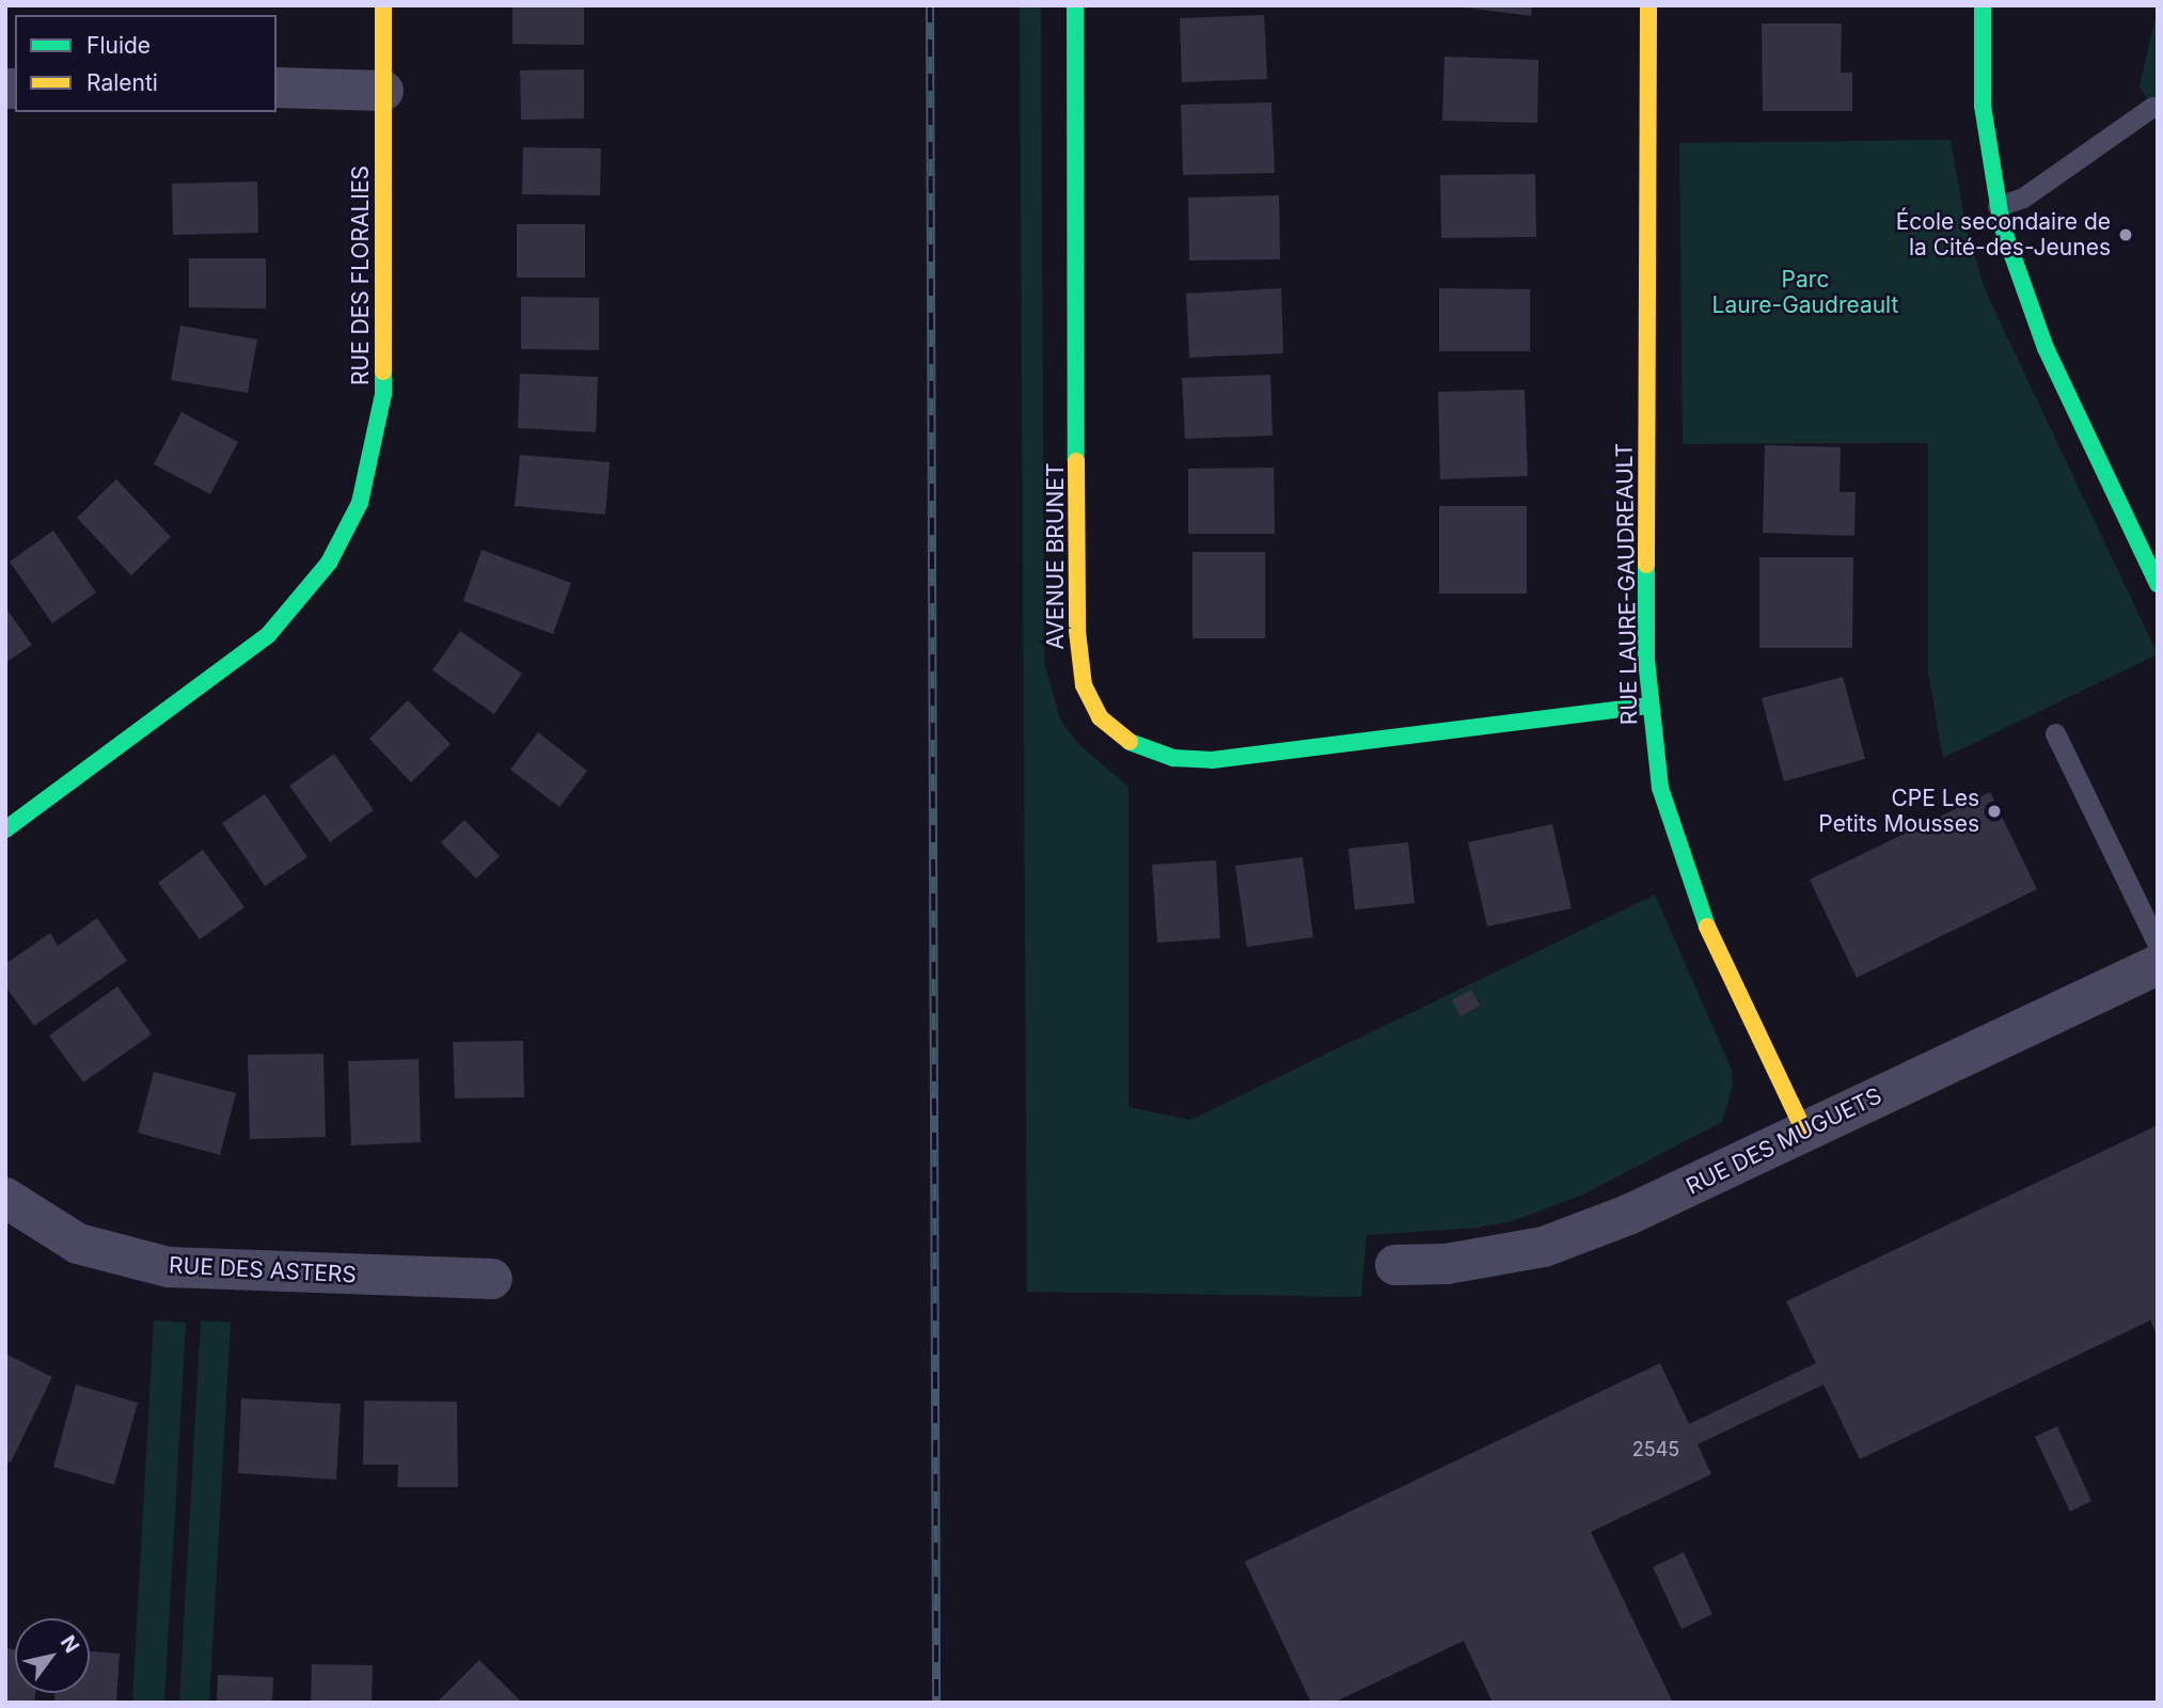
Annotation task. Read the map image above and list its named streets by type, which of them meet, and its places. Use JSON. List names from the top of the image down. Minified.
{"streets":{"street":["RUE DES FLORALIES","AVENUE BRUNET","RUE LAURE-GAUDREAULT","RUE DES MUGUETS","RUE DES ASTERS"]},"crossings":[["AVENUE BRUNET","RUE LAURE-GAUDREAULT"],["RUE LAURE-GAUDREAULT","RUE DES MUGUETS"]],"parks":["Parc Laure-Gaudreault"],"places":["École secondaire de la Cité-des-Jeunes","CPE Les Petits Mousses"],"house_numbers":["2545"],"legend":["Fluide","Ralenti"],"north":"top right"}
